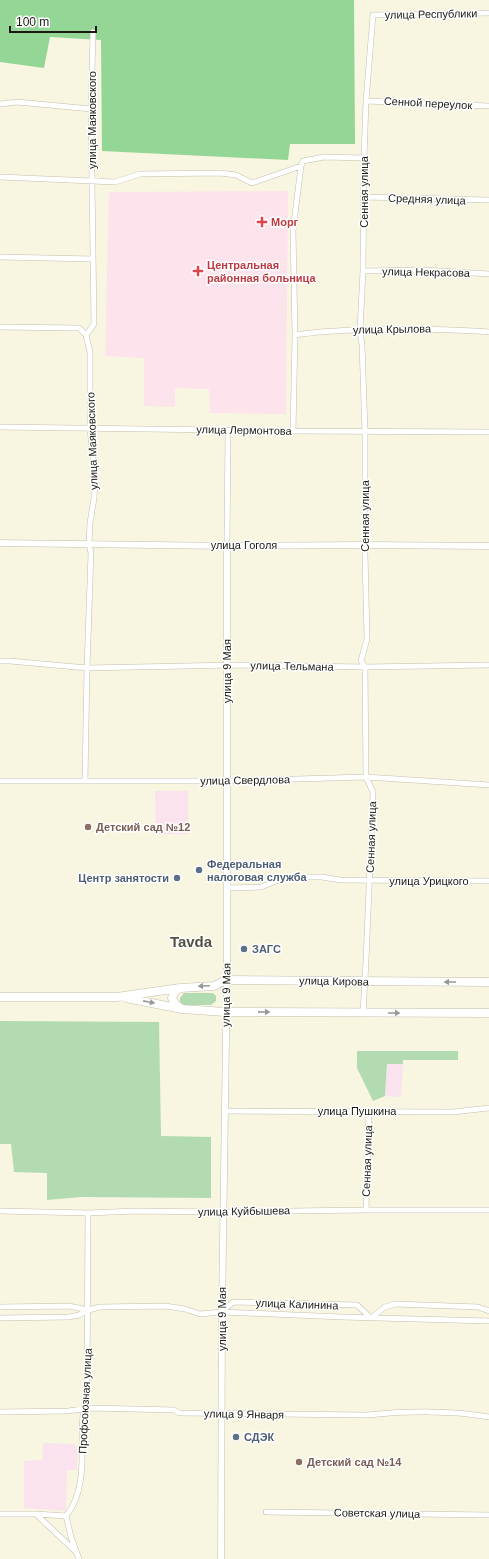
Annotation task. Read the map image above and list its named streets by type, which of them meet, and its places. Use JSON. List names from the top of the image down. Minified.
{"streets":{"main road":["улица Кирова"],"street":["улица Республики","Сенной переулок","улица Маяковского","Сенная улица","Средняя улица","улица Некрасова","улица Крылова","улица Лермонтова","улица Гоголя","улица Тельмана","улица 9 Мая","улица Свердлова","улица Урицкого","улица Пушкина","улица Куйбышева","улица Калинина","Профсоюзная улица","улица 9 Января","Советская улица"]},"crossings":[["улица Республики","Сенная улица"],["Сенной переулок","Сенная улица"],["улица Маяковского","улица Лермонтова"],["улица Маяковского","улица Гоголя"],["улица Маяковского","улица Тельмана"],["улица Маяковского","улица Свердлова"],["Сенная улица","Средняя улица"],["Сенная улица","улица Некрасова"],["Сенная улица","улица Крылова"],["Сенная улица","улица Лермонтова"],["Сенная улица","улица Гоголя"],["Сенная улица","улица Тельмана"],["Сенная улица","улица Свердлова"],["Сенная улица","улица Урицкого"],["Сенная улица","улица Кирова"],["Сенная улица","улица Пушкина"],["Сенная улица","улица Куйбышева"],["улица Лермонтова","улица 9 Мая"],["улица Гоголя","улица 9 Мая"],["улица Тельмана","улица 9 Мая"],["улица 9 Мая","улица Свердлова"],["улица 9 Мая","улица Урицкого"],["улица 9 Мая","улица Кирова"],["улица 9 Мая","улица Пушкина"],["улица 9 Мая","улица Куйбышева"],["улица 9 Мая","улица Калинина"],["улица 9 Мая","улица 9 Января"],["улица Куйбышева","Профсоюзная улица"],["улица Калинина","Профсоюзная улица"],["Профсоюзная улица","улица 9 Января"]],"districts":["Tavda"],"places":{"health":["Морг","Центральная районная больница"],"other":["Детский сад №12","Федеральная налоговая служба","Центр занятости","ЗАГС","СДЭК","Детский сад №14"]},"scale_bar":"100 m"}
